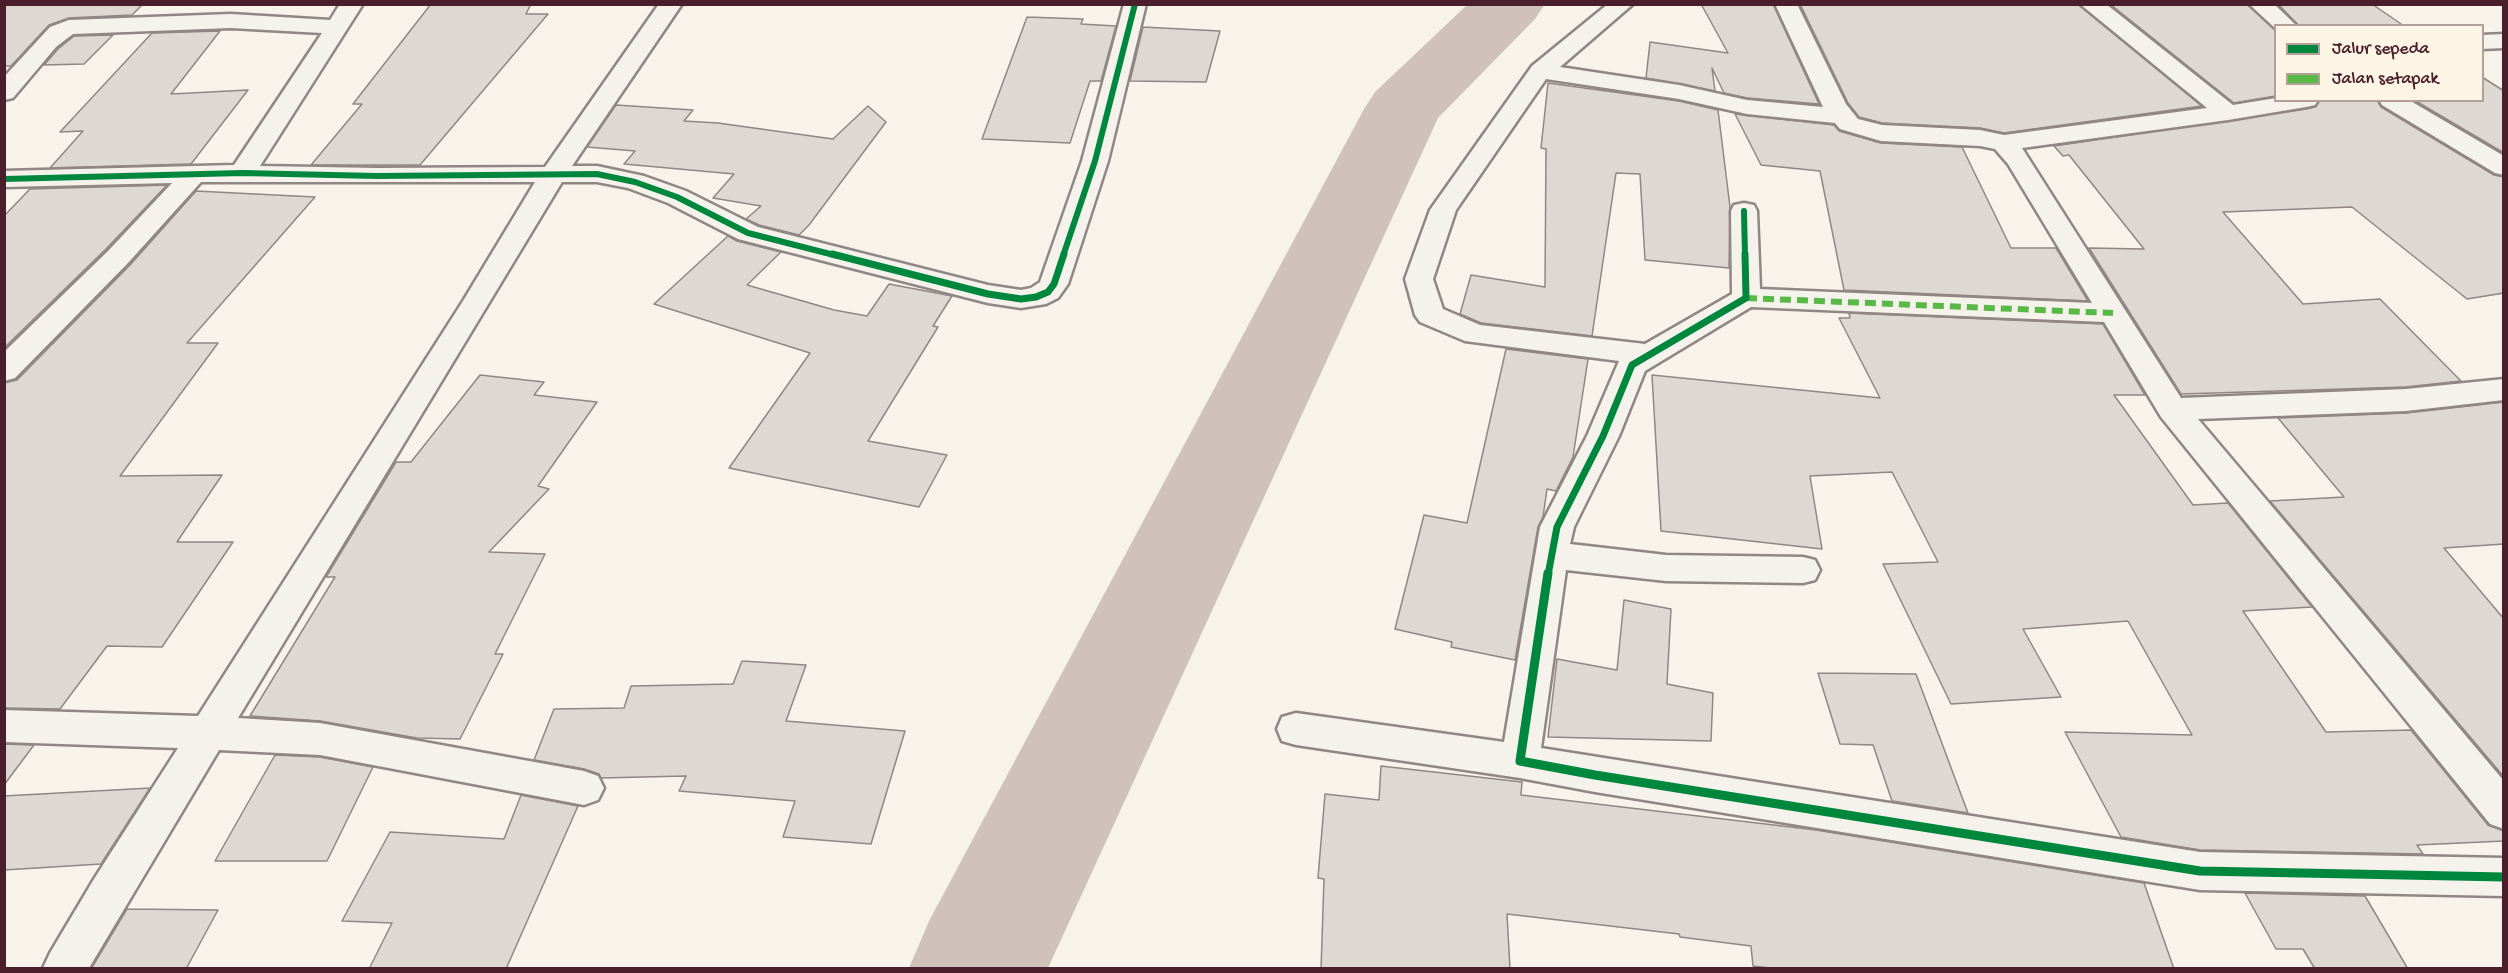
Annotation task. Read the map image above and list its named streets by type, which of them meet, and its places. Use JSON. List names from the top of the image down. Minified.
{"legend":["Jalur sepeda","Jalan setapak"]}
